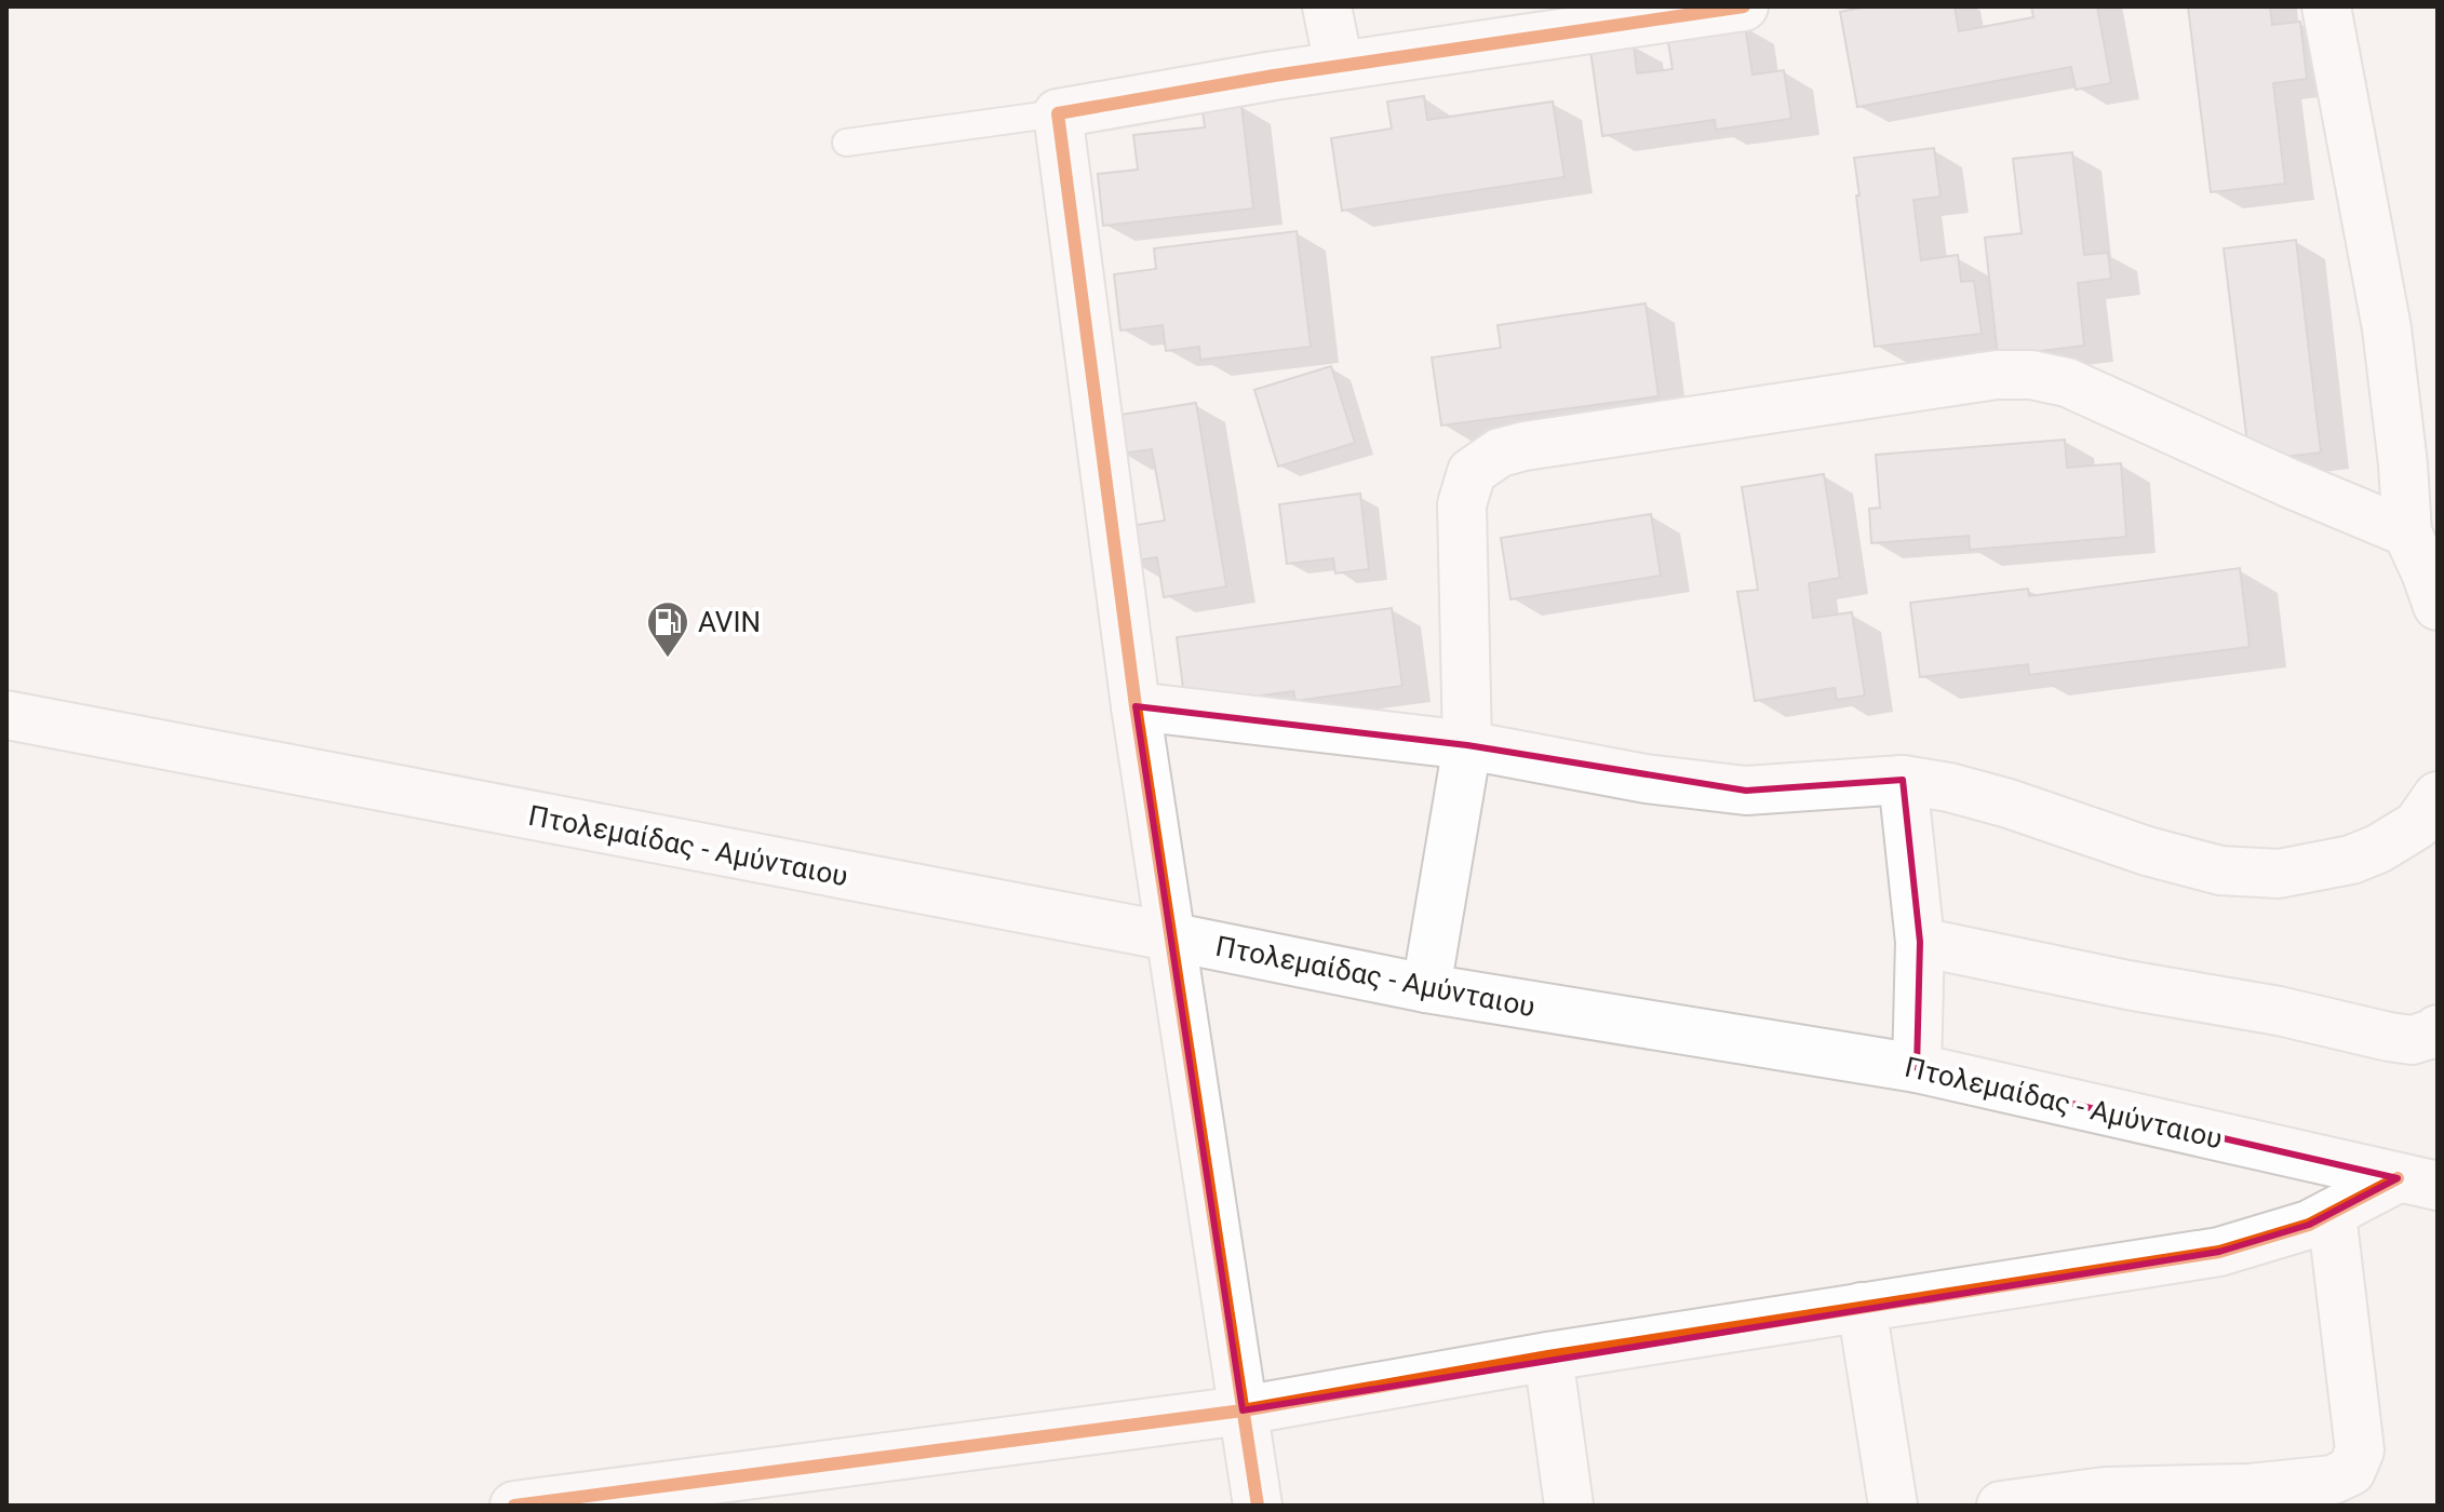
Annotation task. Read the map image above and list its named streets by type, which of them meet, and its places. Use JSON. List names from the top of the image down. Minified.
{"streets":{"street":["Πτολεμαίδας - Αμύνταιου"]},"places":{"fuel station":["AVIN"]}}
